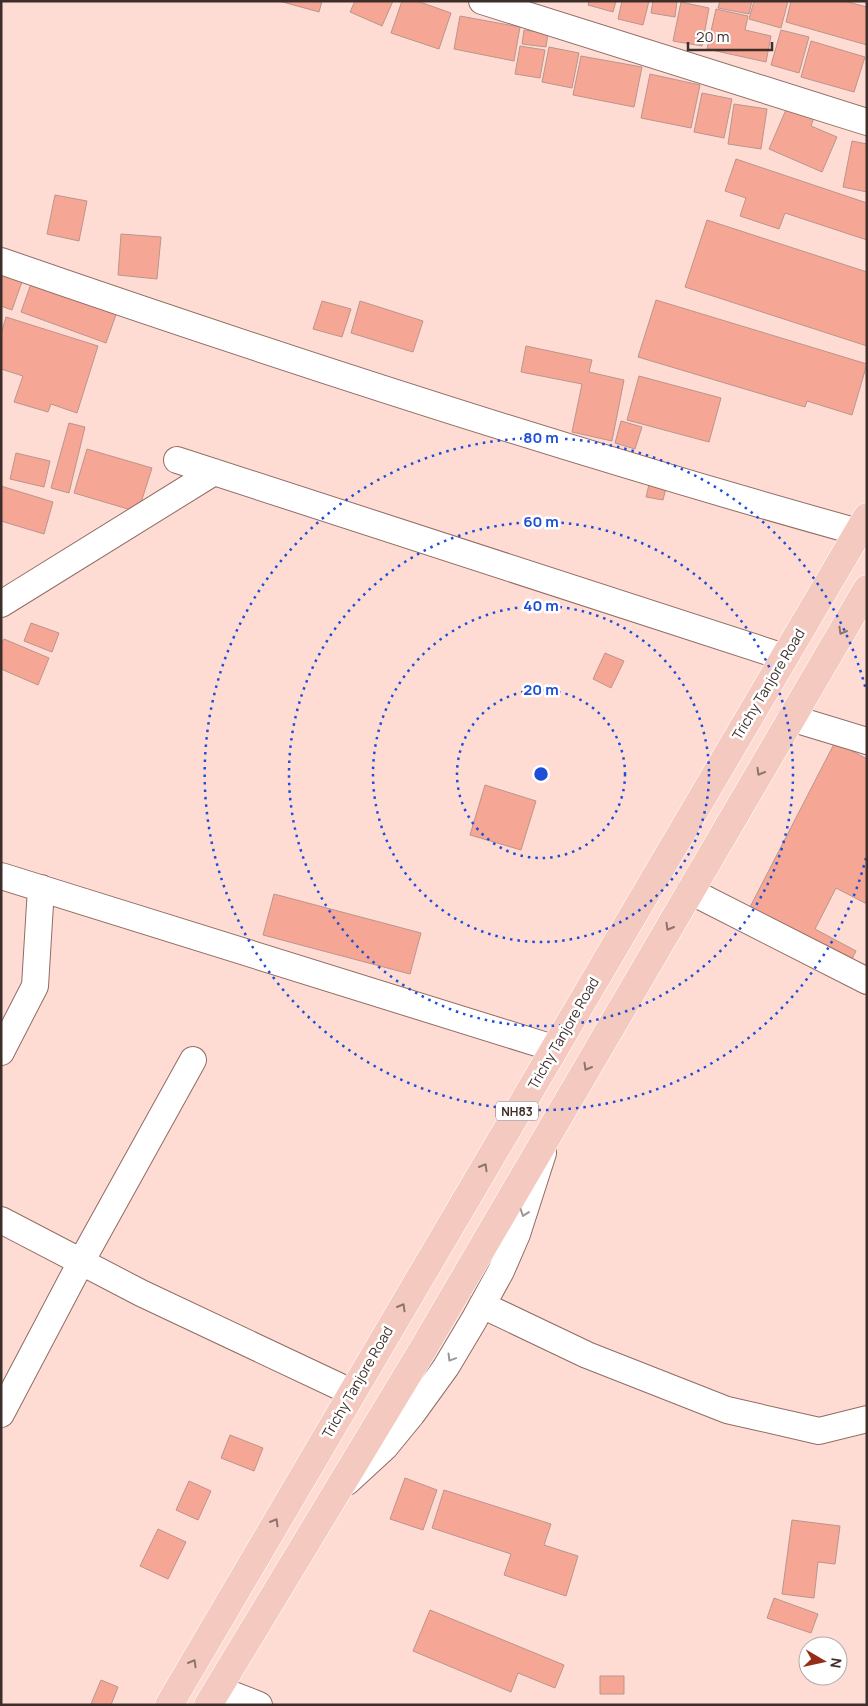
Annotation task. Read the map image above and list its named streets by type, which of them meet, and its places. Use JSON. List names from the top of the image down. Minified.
{"streets":{"highway":["Trichy Tanjore Road","NH83"]},"scale_bar":"20 m","north":"right","rings":["80 m","60 m","40 m","20 m"]}
